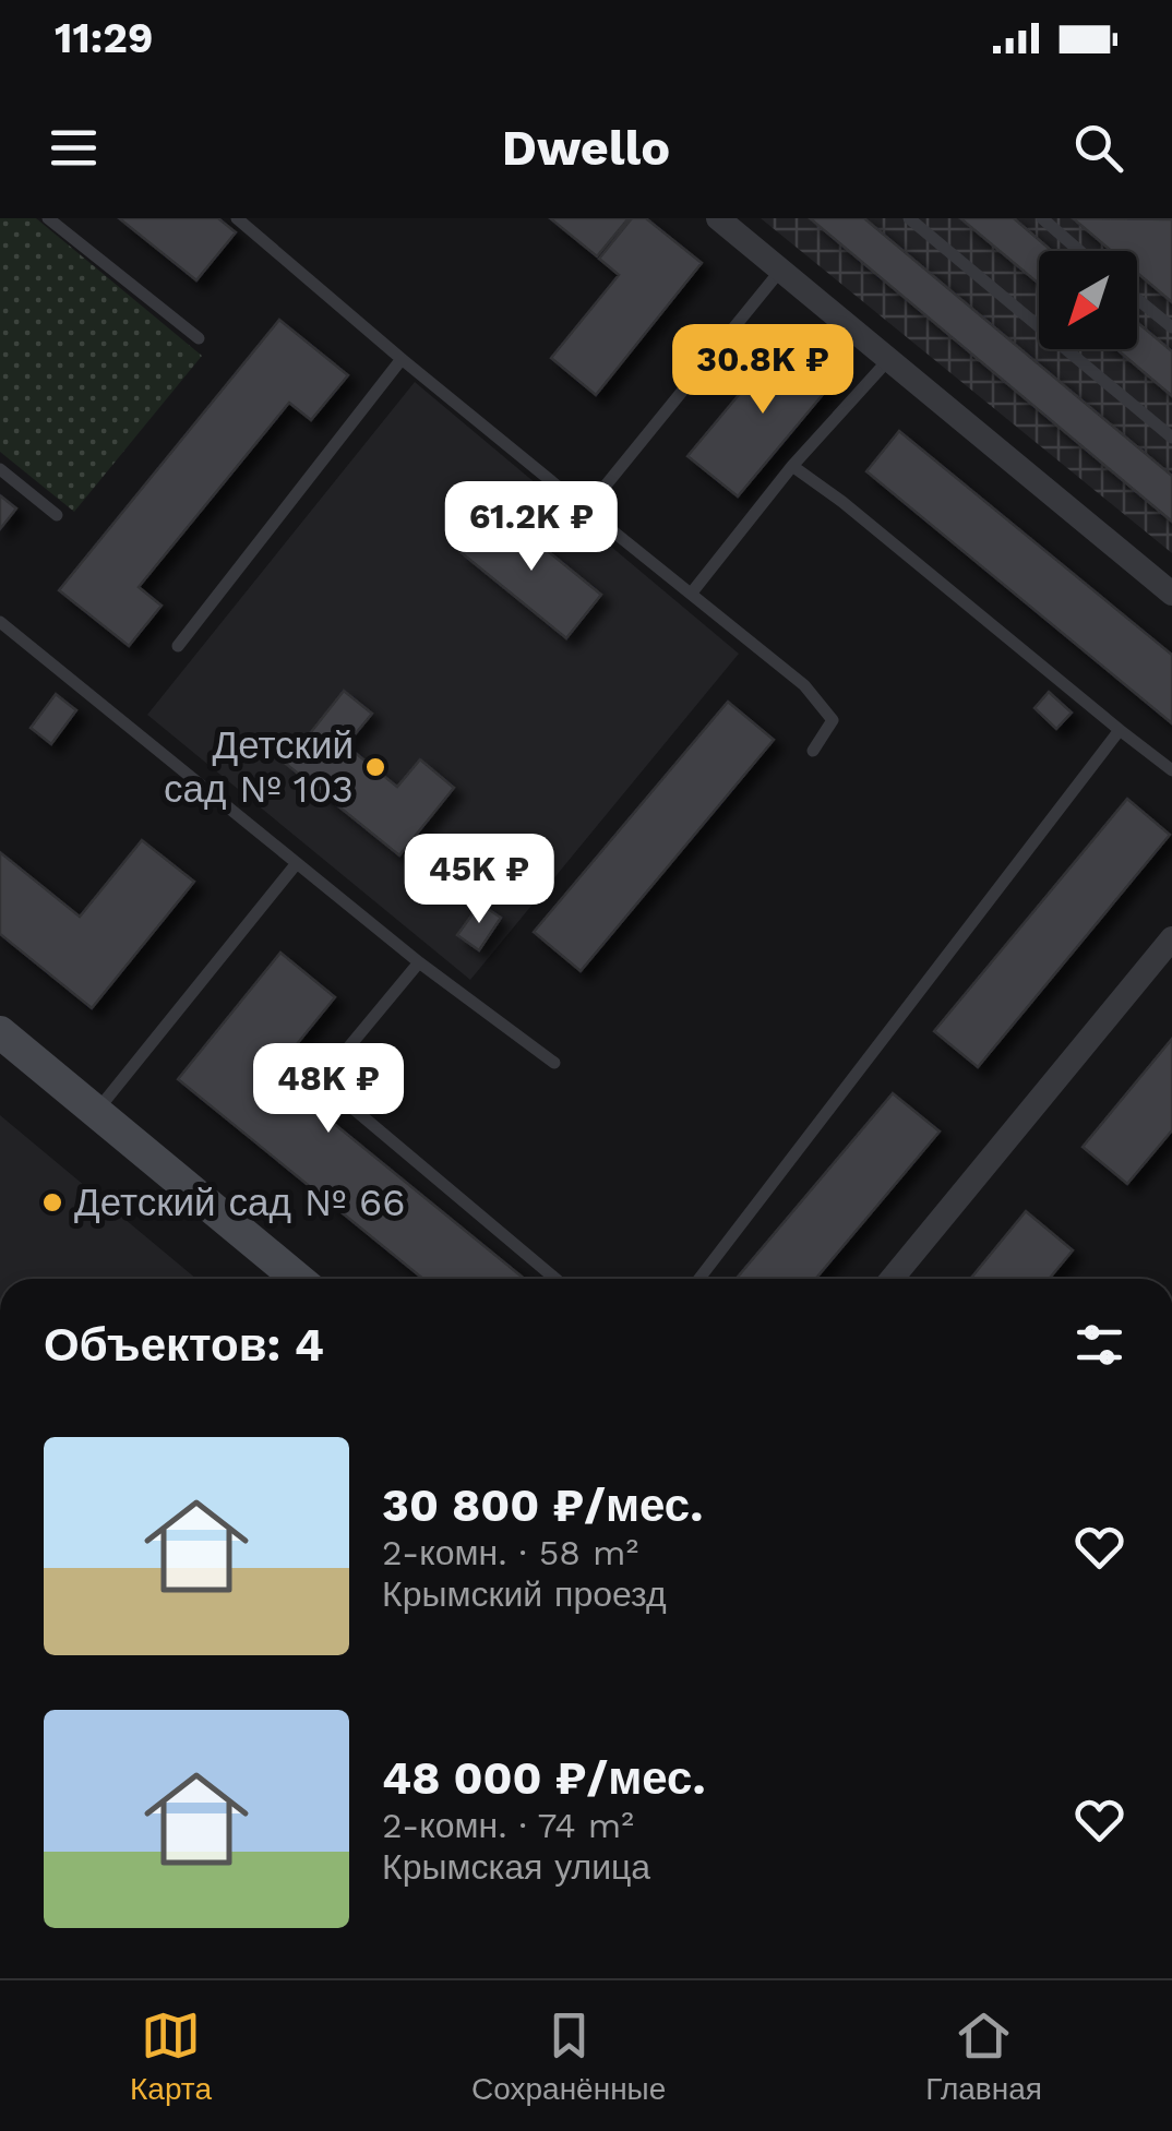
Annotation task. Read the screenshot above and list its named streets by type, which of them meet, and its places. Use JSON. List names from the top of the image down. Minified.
{"places":["Детский сад № 103","Детский сад № 66"],"north":"bottom left","page":{"status":"11:29","header":"Dwello","price":["30.8K ₽","61.2K ₽","45K ₽","48K ₽"],"heading":"Объектов: 4","list":[{"name":"30 800 ₽/мес.","note":"2-комн. · 58 m² · Крымский проезд"},{"name":"48 000 ₽/мес.","note":"2-комн. · 74 m² · Крымская улица"}],"tabs":["Карта","Сохранённые","Главная"]}}
